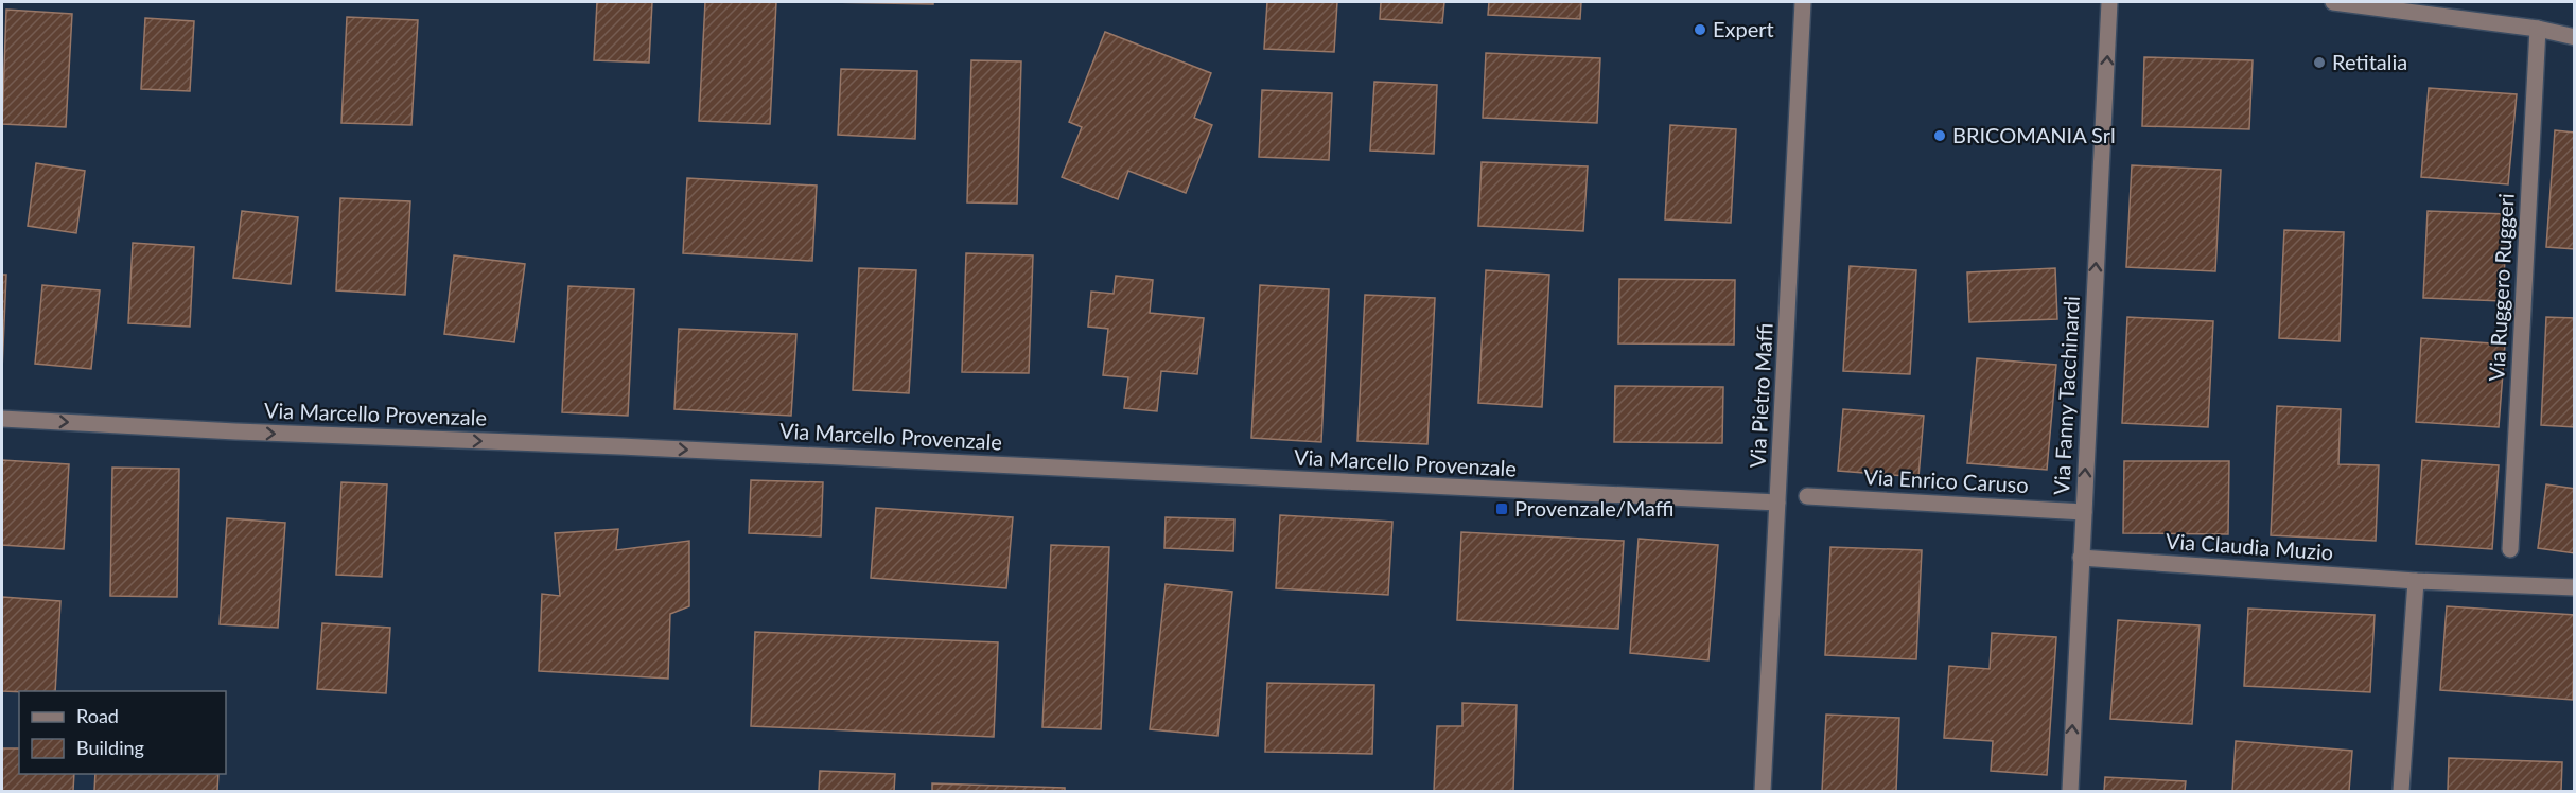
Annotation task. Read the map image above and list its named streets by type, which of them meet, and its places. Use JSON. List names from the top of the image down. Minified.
{"streets":{"street":["Via Ruggero Ruggeri","Via Pietro Maffi","Via Fanny Tacchinardi","Via Marcello Provenzale","Via Enrico Caruso","Via Claudia Muzio"]},"crossings":[["Via Pietro Maffi","Via Marcello Provenzale"],["Via Fanny Tacchinardi","Via Enrico Caruso"],["Via Fanny Tacchinardi","Via Claudia Muzio"]],"one_way":["Via Fanny Tacchinardi","Via Marcello Provenzale"],"places":{"other":["Expert","Retitalia","BRICOMANIA Srl"],"transit":["Provenzale/Maffi"]},"legend":["Road","Building"]}
